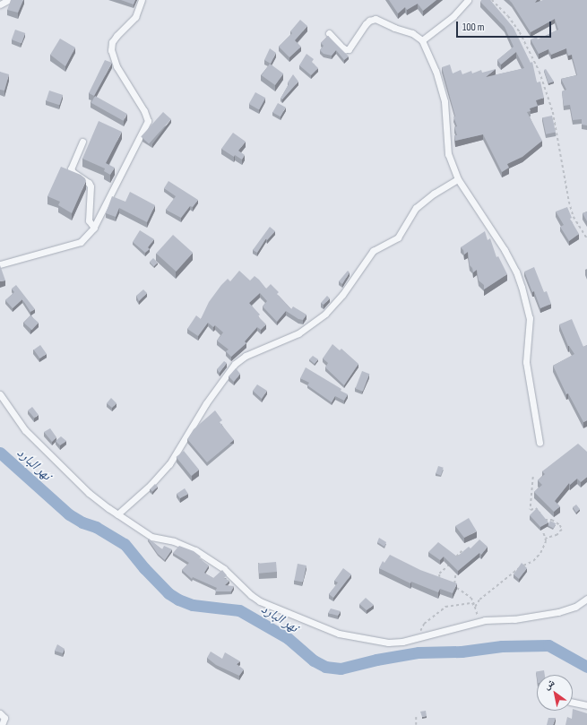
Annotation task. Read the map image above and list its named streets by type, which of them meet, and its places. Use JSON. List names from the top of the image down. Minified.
{"water":["نهر البارد"],"scale_bar":"100 m","north":"top left"}
